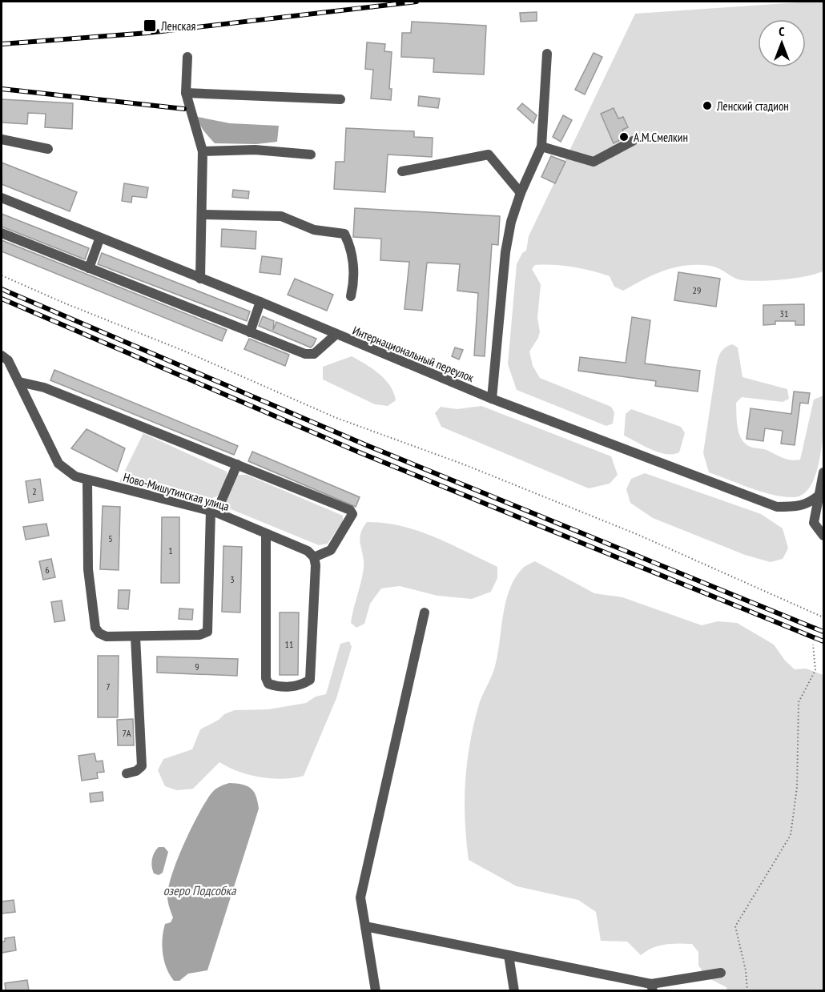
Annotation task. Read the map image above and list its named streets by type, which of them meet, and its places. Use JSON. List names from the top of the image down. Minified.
{"streets":{"street":["Интернациональный переулок","Ново-Мишутинская улица"]},"water":["озеро Подсобка"],"places":{"transit":["Ленская"],"other":["Ленский стадион","А.М.Смелкин"]},"house_numbers":["29","31","2","5","1","6","3","11","9","7","7А"],"north":"top"}
